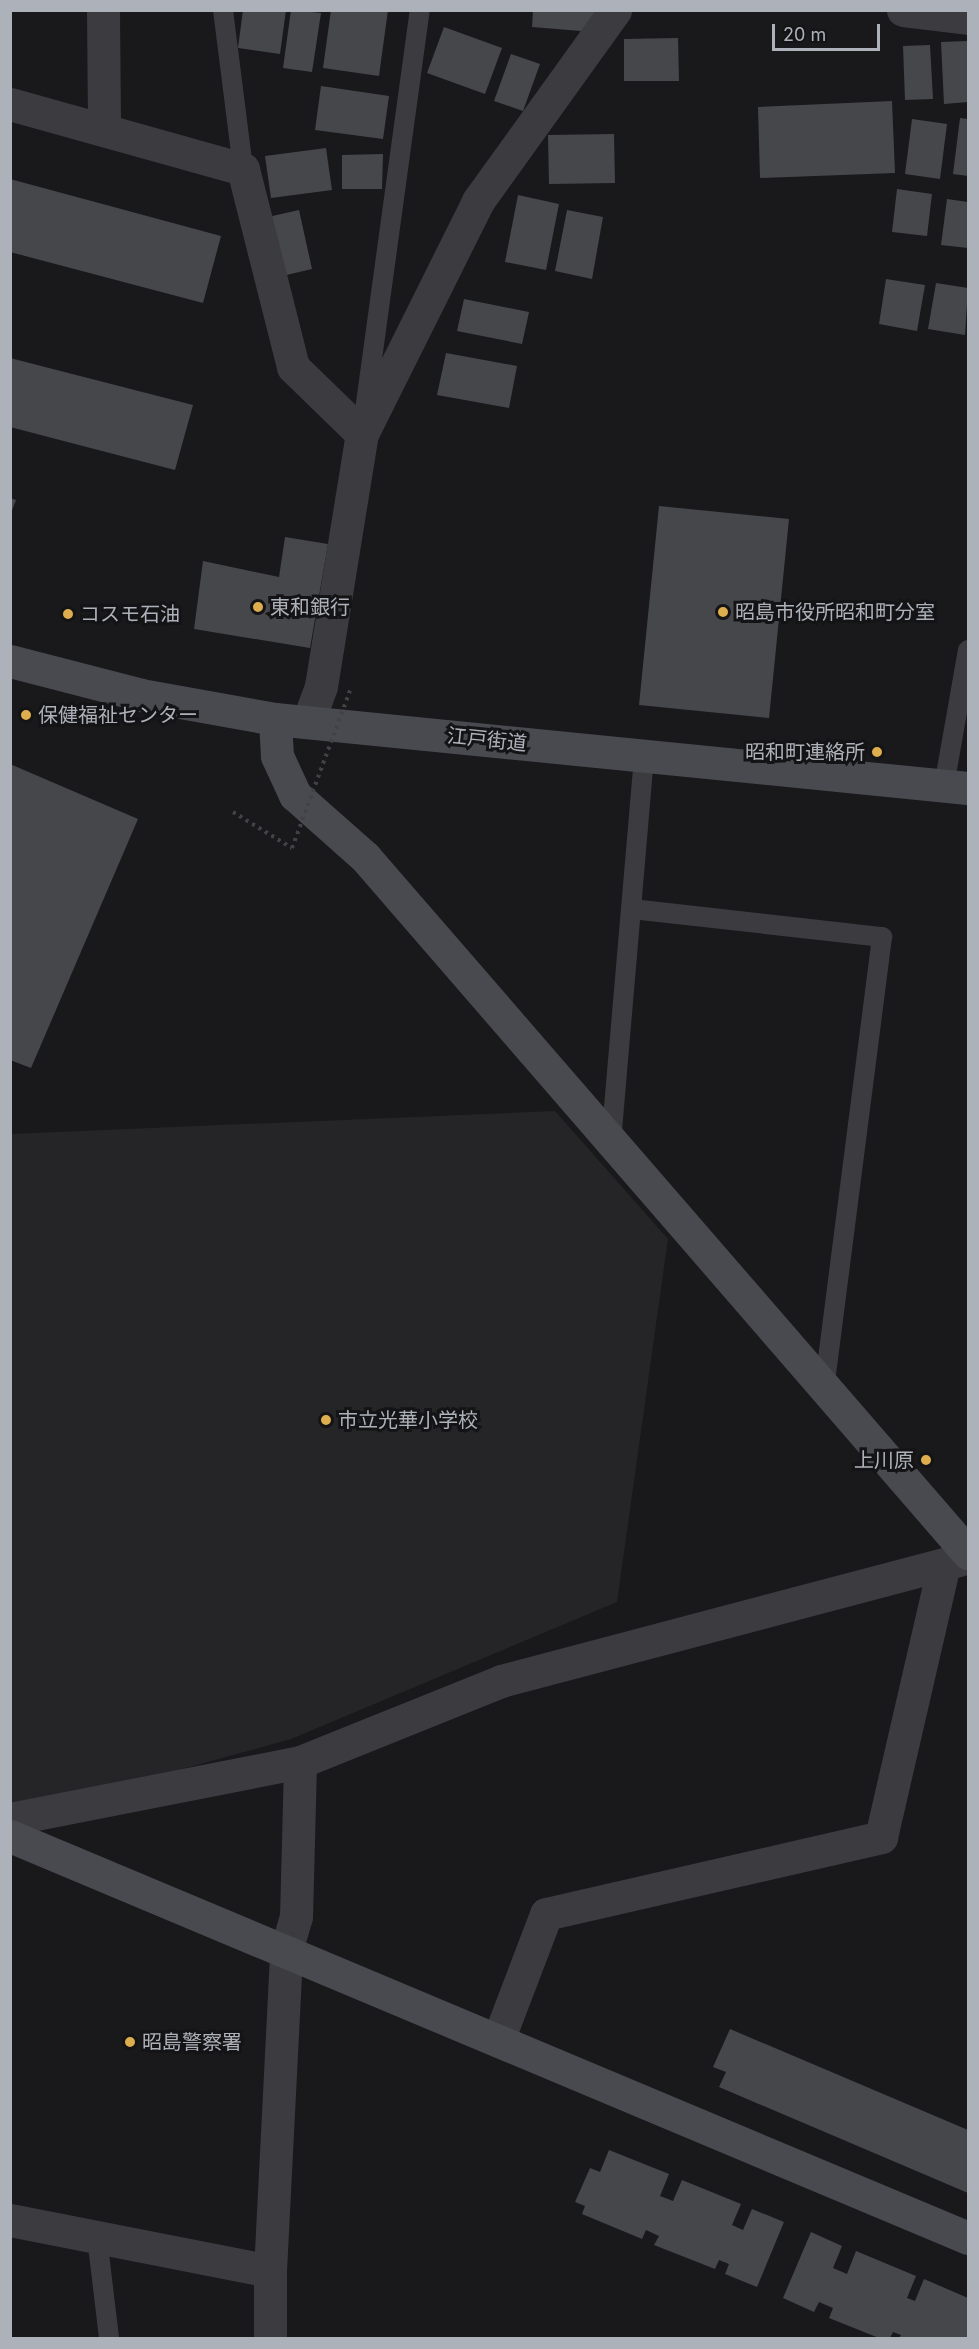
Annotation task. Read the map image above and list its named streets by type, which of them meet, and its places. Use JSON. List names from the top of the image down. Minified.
{"streets":{"street":["江戸街道"]},"places":["東和銀行","昭島市役所昭和町分室","コスモ石油","保健福祉センター","昭和町連絡所","市立光華小学校","上川原","昭島警察署"],"scale_bar":"20 m"}
